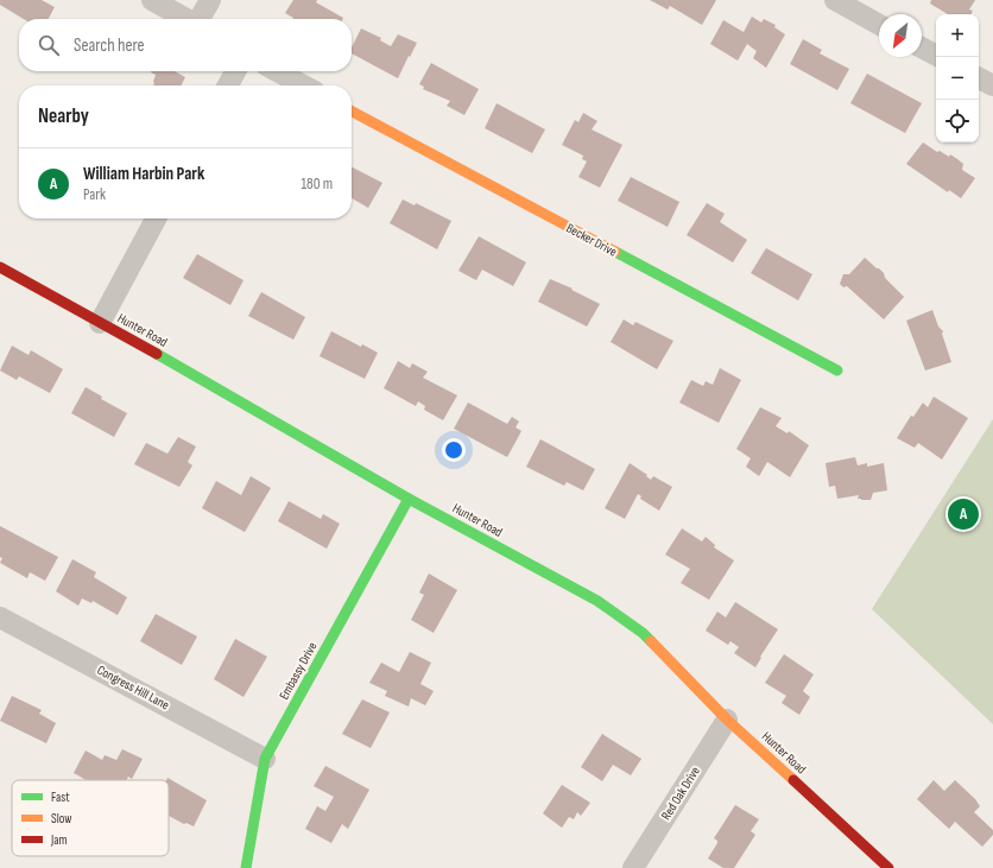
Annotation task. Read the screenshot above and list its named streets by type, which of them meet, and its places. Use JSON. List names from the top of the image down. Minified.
{"streets":{"street":["Becker Drive","Hunter Road","Embassy Drive","Congress Hill Lane","Red Oak Drive"]},"crossings":[["Hunter Road","Embassy Drive"],["Hunter Road","Red Oak Drive"],["Embassy Drive","Congress Hill Lane"]],"legend":["Fast","Slow","Jam"],"north":"bottom left","page":{"map_buttons":["+","−"],"search":"Search here","heading":"Nearby","list":[{"mark":"A","name":"William Harbin Park","note":"Park","value":"180 m"}],"pins":"A"}}
